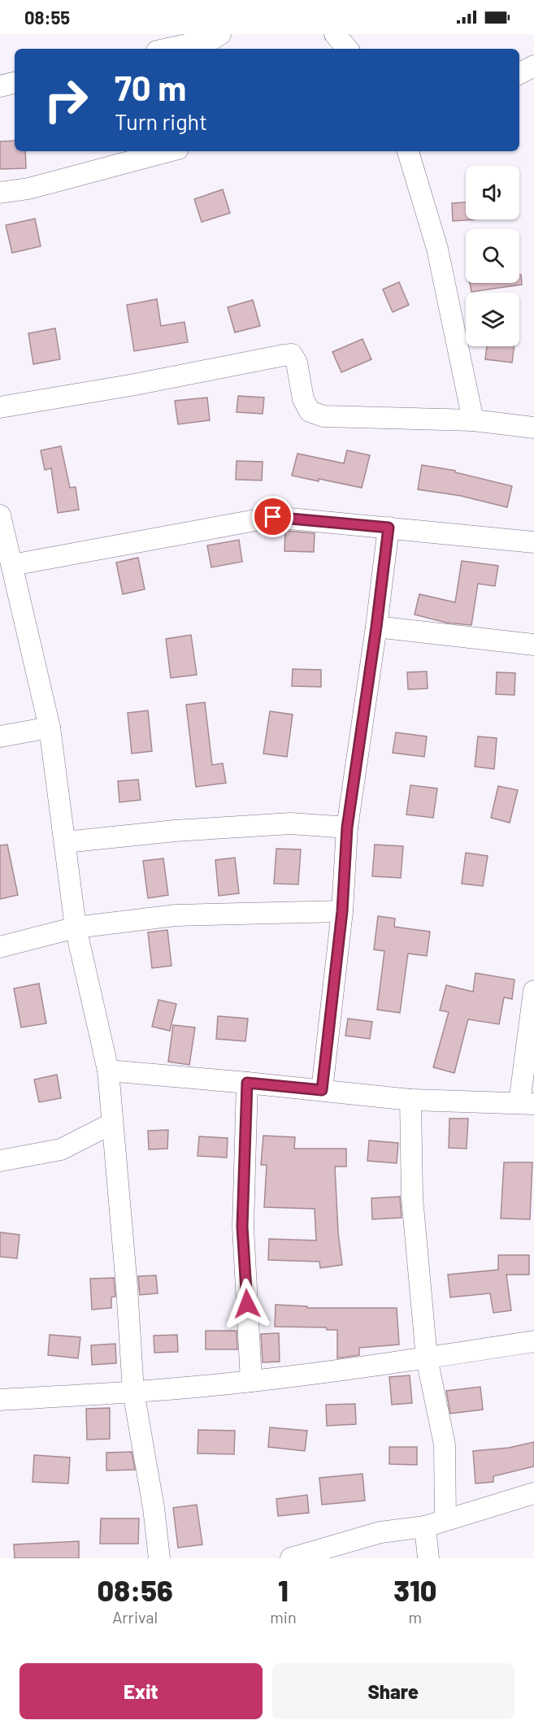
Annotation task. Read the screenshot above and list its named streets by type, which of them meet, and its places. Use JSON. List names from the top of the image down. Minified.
{"page":{"status":"08:55","turn":["70 m","Turn right"],"eta":["08:56","Arrival","1","min","310","m"],"buttons":["Exit","Share"]}}
